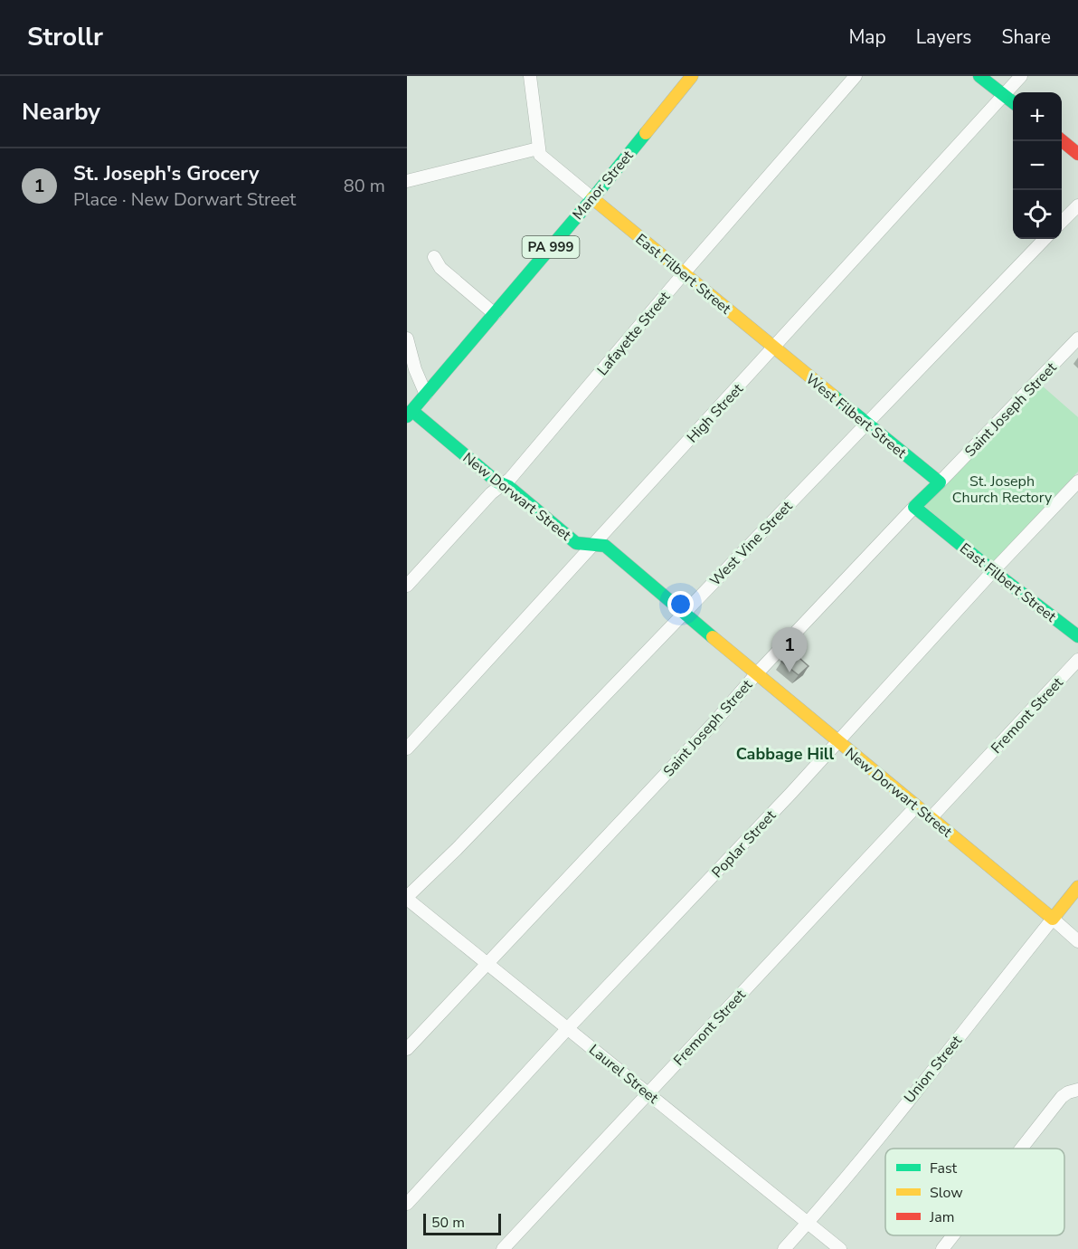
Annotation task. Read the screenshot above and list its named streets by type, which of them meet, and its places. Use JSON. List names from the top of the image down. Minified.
{"streets":{"street":["Manor Street","PA 999","East Filbert Street","Lafayette Street","Saint Joseph Street","High Street","West Filbert Street","New Dorwart Street","West Vine Street","Fremont Street","Poplar Street","Union Street","Laurel Street"]},"crossings":[["Manor Street","East Filbert Street"],["Manor Street","New Dorwart Street"],["East Filbert Street","Lafayette Street"],["East Filbert Street","Saint Joseph Street"],["East Filbert Street","High Street"],["East Filbert Street","West Filbert Street"],["East Filbert Street","Poplar Street"],["Lafayette Street","New Dorwart Street"],["Saint Joseph Street","West Filbert Street"],["Saint Joseph Street","New Dorwart Street"],["Saint Joseph Street","Laurel Street"],["High Street","West Filbert Street"],["High Street","New Dorwart Street"],["West Filbert Street","West Vine Street"],["New Dorwart Street","West Vine Street"],["New Dorwart Street","Fremont Street"],["New Dorwart Street","Poplar Street"],["New Dorwart Street","Union Street"],["West Vine Street","Laurel Street"],["Fremont Street","Laurel Street"],["Poplar Street","Laurel Street"],["Union Street","Laurel Street"]],"districts":["Cabbage Hill"],"parks":["St. Joseph Church Rectory"],"legend":["Fast","Slow","Jam"],"scale_bar":"50 m","page":{"header":"Strollr","nav":["Map","Layers","Share"],"heading":"Nearby","map_buttons":["+","−"],"list":[{"mark":"1","name":"St. Joseph's Grocery","note":"Place · New Dorwart Street","value":"80 m"}],"pins":"1","scale":"50 m"}}
